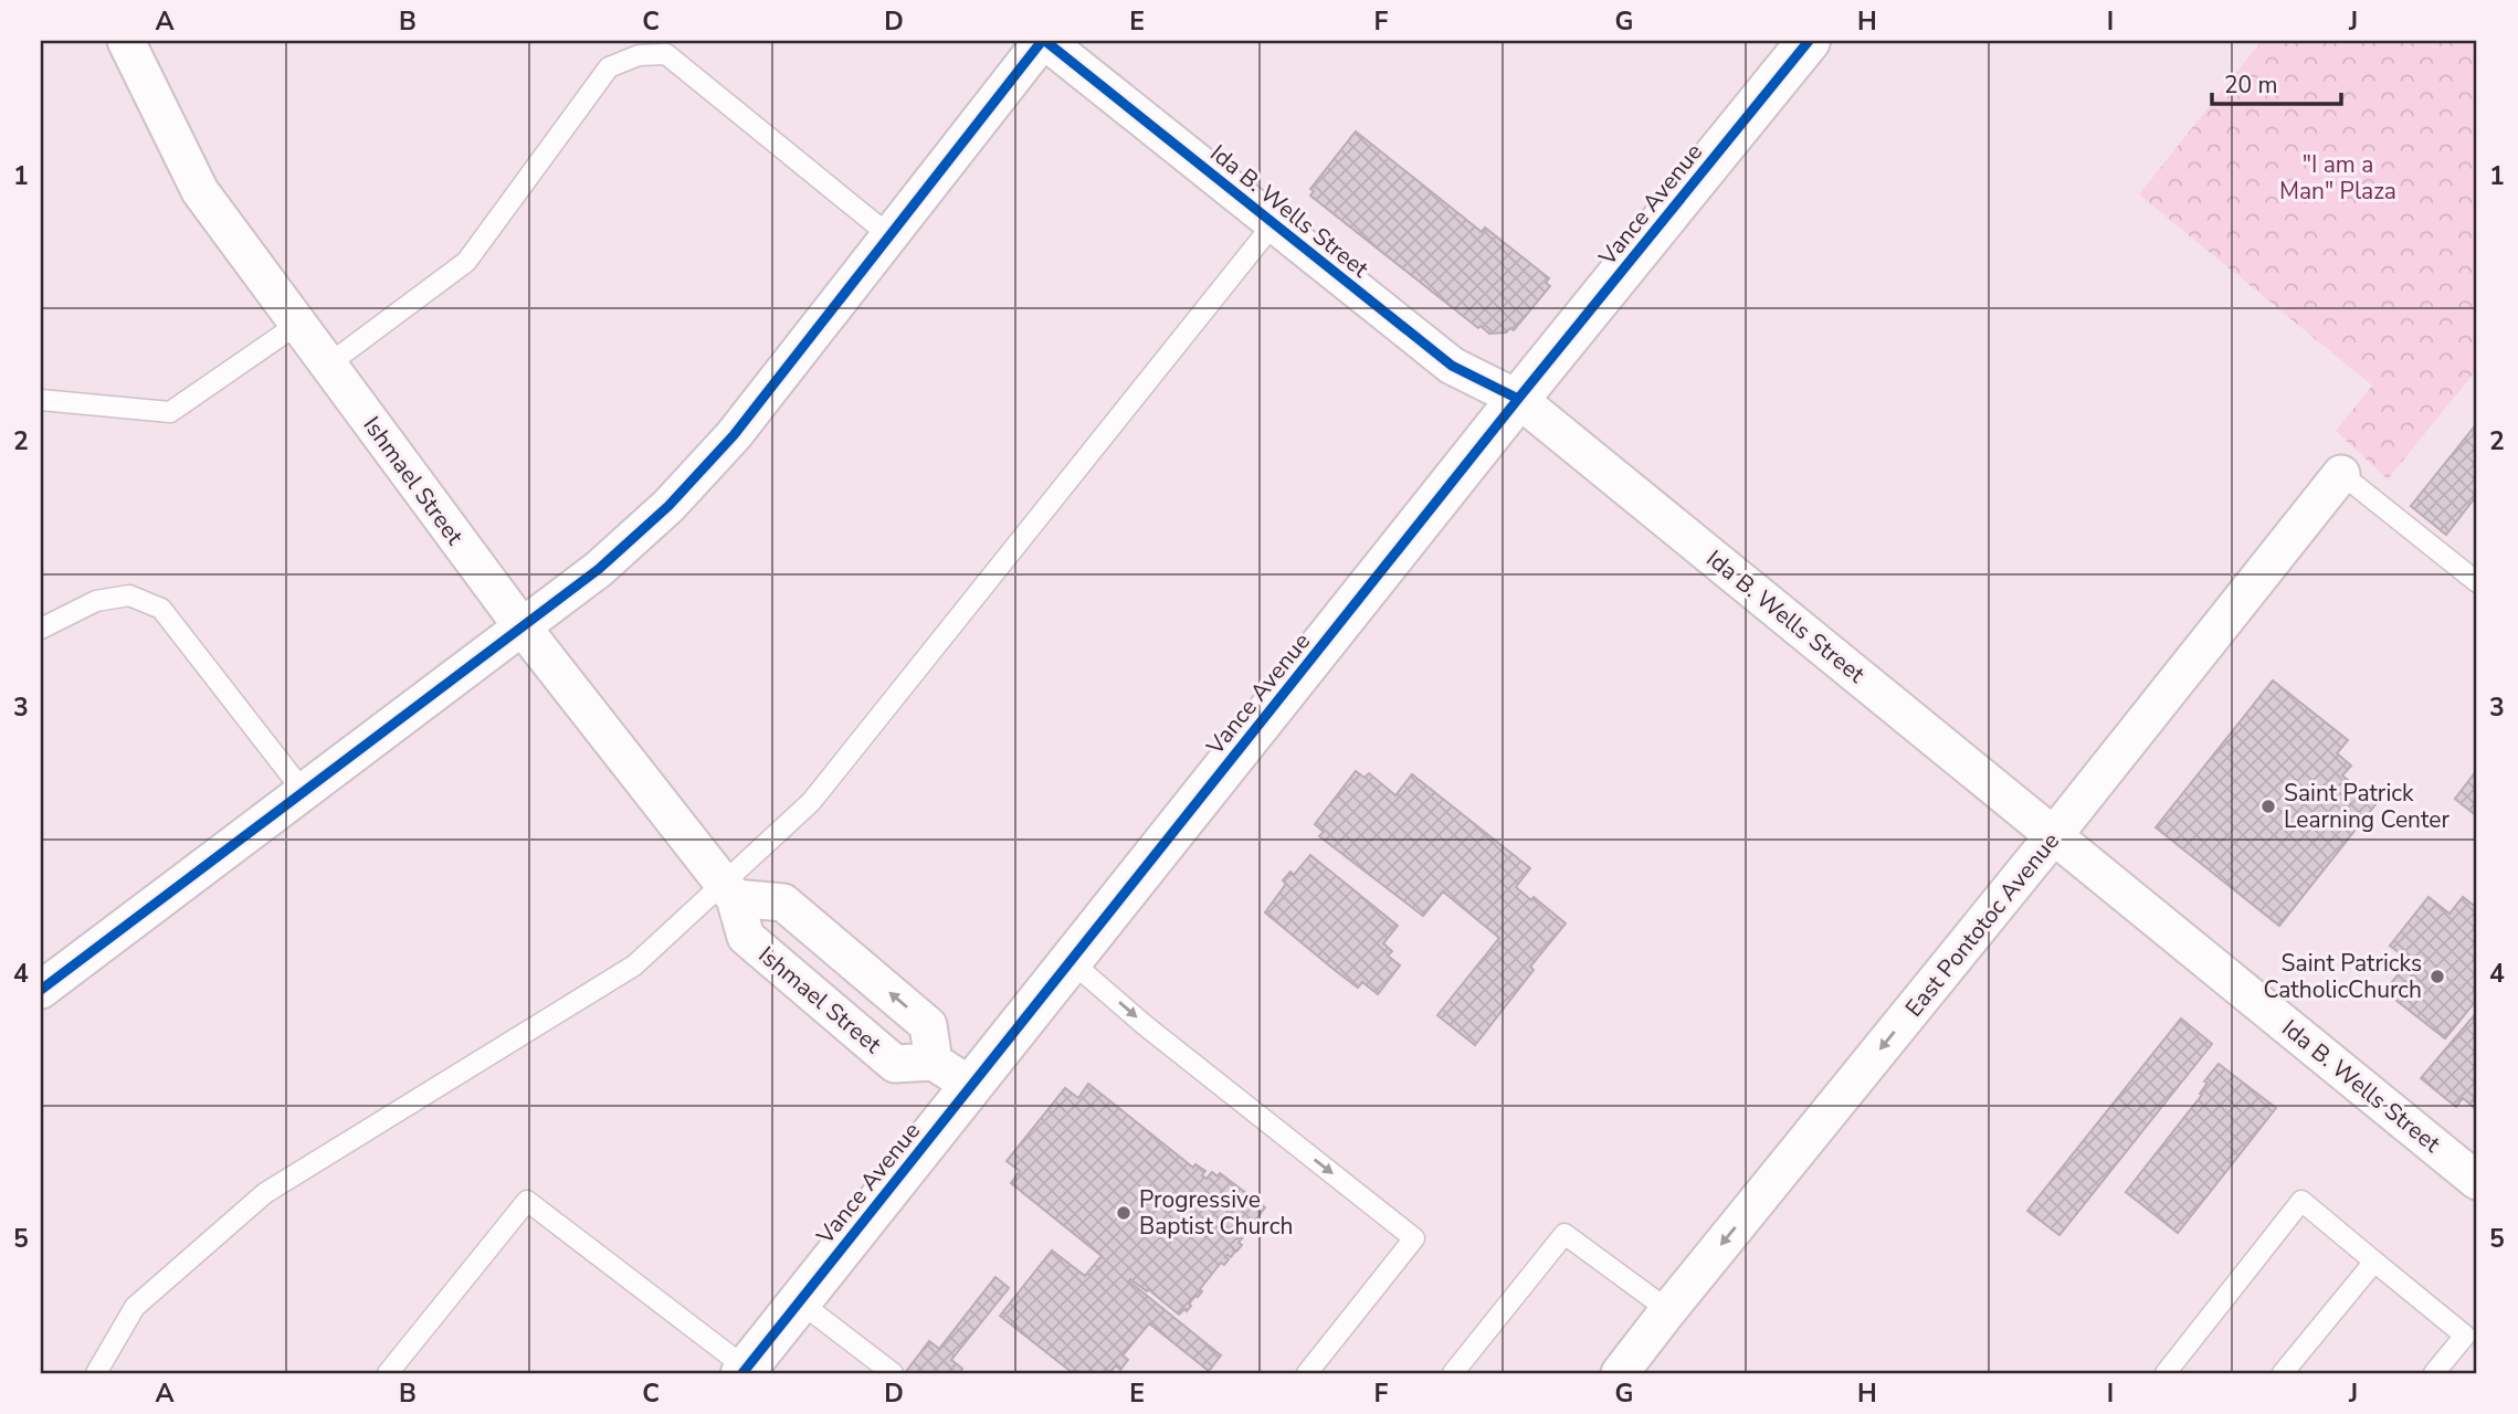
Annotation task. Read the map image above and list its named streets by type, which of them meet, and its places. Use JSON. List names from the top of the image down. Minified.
{"streets":{"street":["Vance Avenue","Ida B. Wells Street","Ishmael Street","East Pontotoc Avenue"]},"crossings":[["Vance Avenue","Ida B. Wells Street"],["Ida B. Wells Street","East Pontotoc Avenue"]],"one_way":["East Pontotoc Avenue"],"parks":["\"I am a Man\" Plaza"],"places":["Saint Patrick Learning Center","Saint Patricks CatholicChurch","Progressive Baptist Church"],"scale_bar":"20 m","grid":{"columns":["A","B","C","D","E","F","G","H","I","J"],"rows":["1","2","3","4","5"]}}
